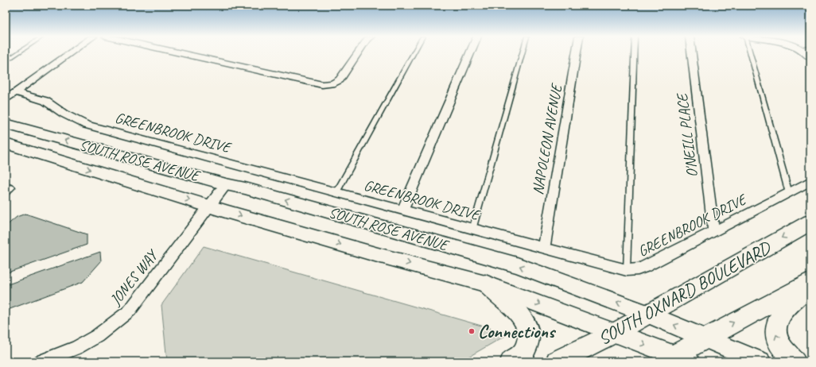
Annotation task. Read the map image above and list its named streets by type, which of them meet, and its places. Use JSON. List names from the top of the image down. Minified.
{"streets":{"main road":["SOUTH ROSE AVENUE","SOUTH OXNARD BOULEVARD"],"street":["GREENBROOK DRIVE","O'NEILL PLACE","NAPOLEON AVENUE","JONES WAY"]},"crossings":[["GREENBROOK DRIVE","O'NEILL PLACE"],["GREENBROOK DRIVE","NAPOLEON AVENUE"],["SOUTH ROSE AVENUE","JONES WAY"],["SOUTH ROSE AVENUE","SOUTH OXNARD BOULEVARD"]],"places":["Connections"]}
